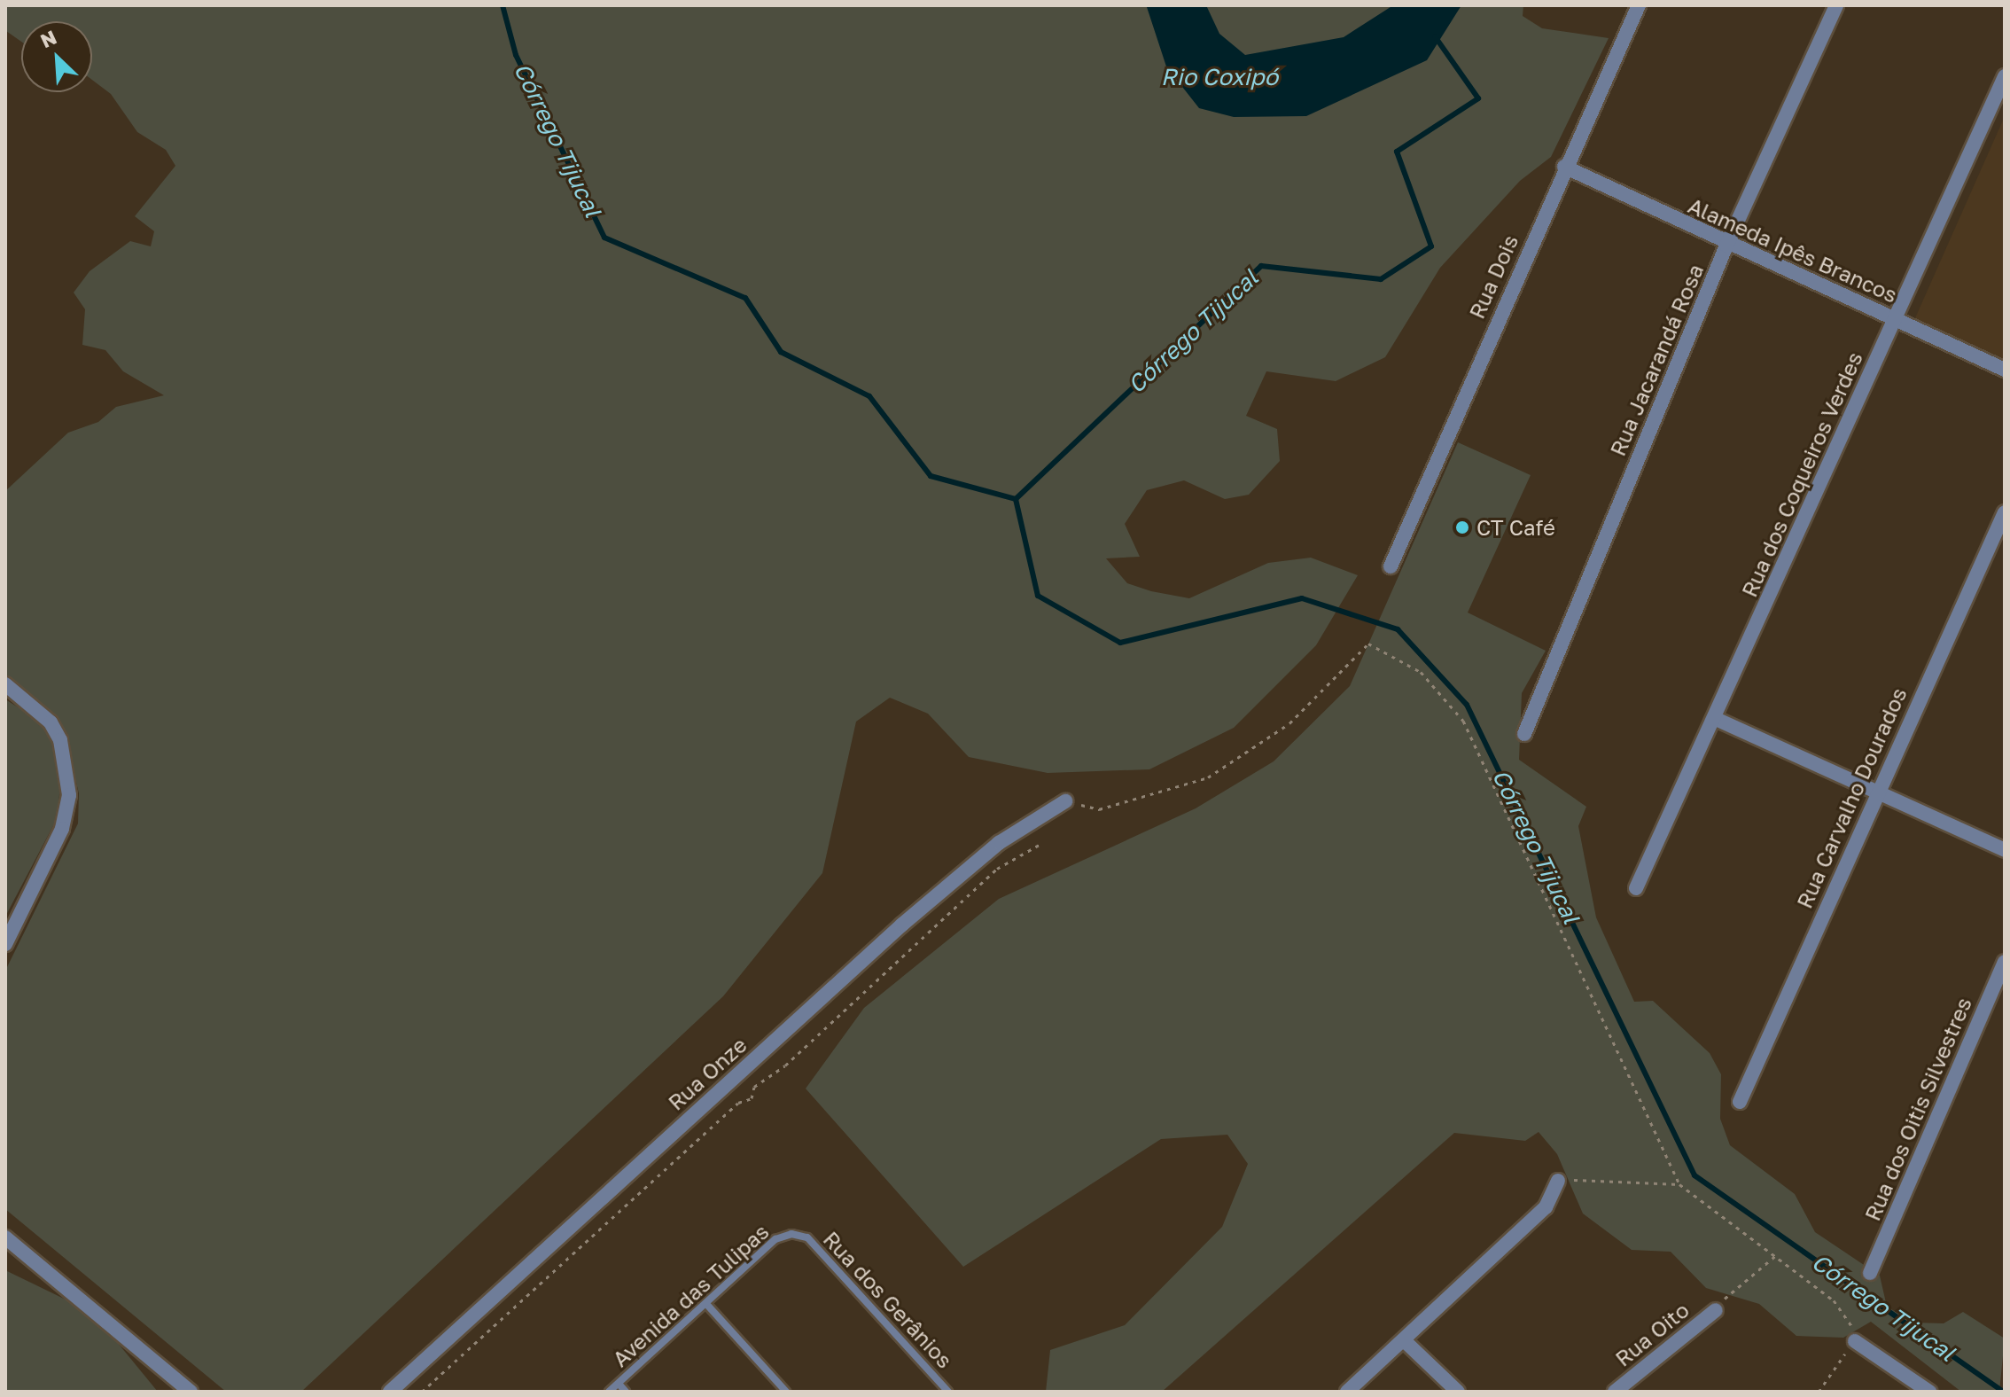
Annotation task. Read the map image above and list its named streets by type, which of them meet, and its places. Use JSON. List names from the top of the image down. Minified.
{"streets":{"street":["Alameda Ipês Brancos","Rua Dois","Rua Jacarandá Rosa","Rua dos Coqueiros Verdes","Rua Carvalho Dourados","Rua Onze","Rua dos Oitis Silvestres","Rua Oito"],"lane":["Avenida das Tulipas","Rua dos Gerânios"]},"crossings":[["Alameda Ipês Brancos","Rua Dois"],["Alameda Ipês Brancos","Rua Jacarandá Rosa"],["Alameda Ipês Brancos","Rua dos Coqueiros Verdes"],["Avenida das Tulipas","Rua dos Gerânios"]],"water":["Rio Coxipó","Córrego Tijucal"],"places":["CT Café"],"north":"top left"}
